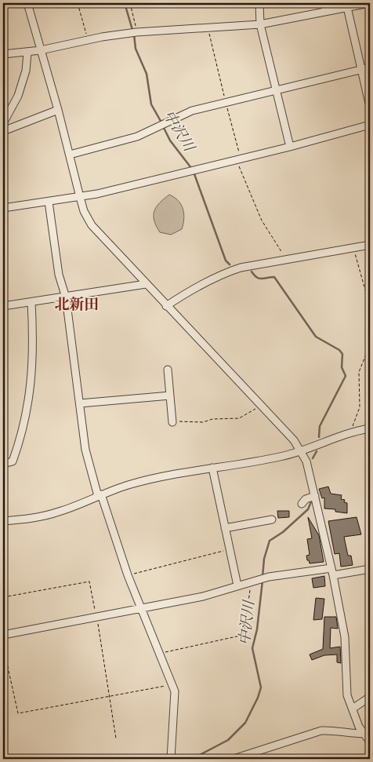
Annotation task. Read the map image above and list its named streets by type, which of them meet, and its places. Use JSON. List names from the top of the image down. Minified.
{"districts":["北新田"],"water":["中沢川"]}
